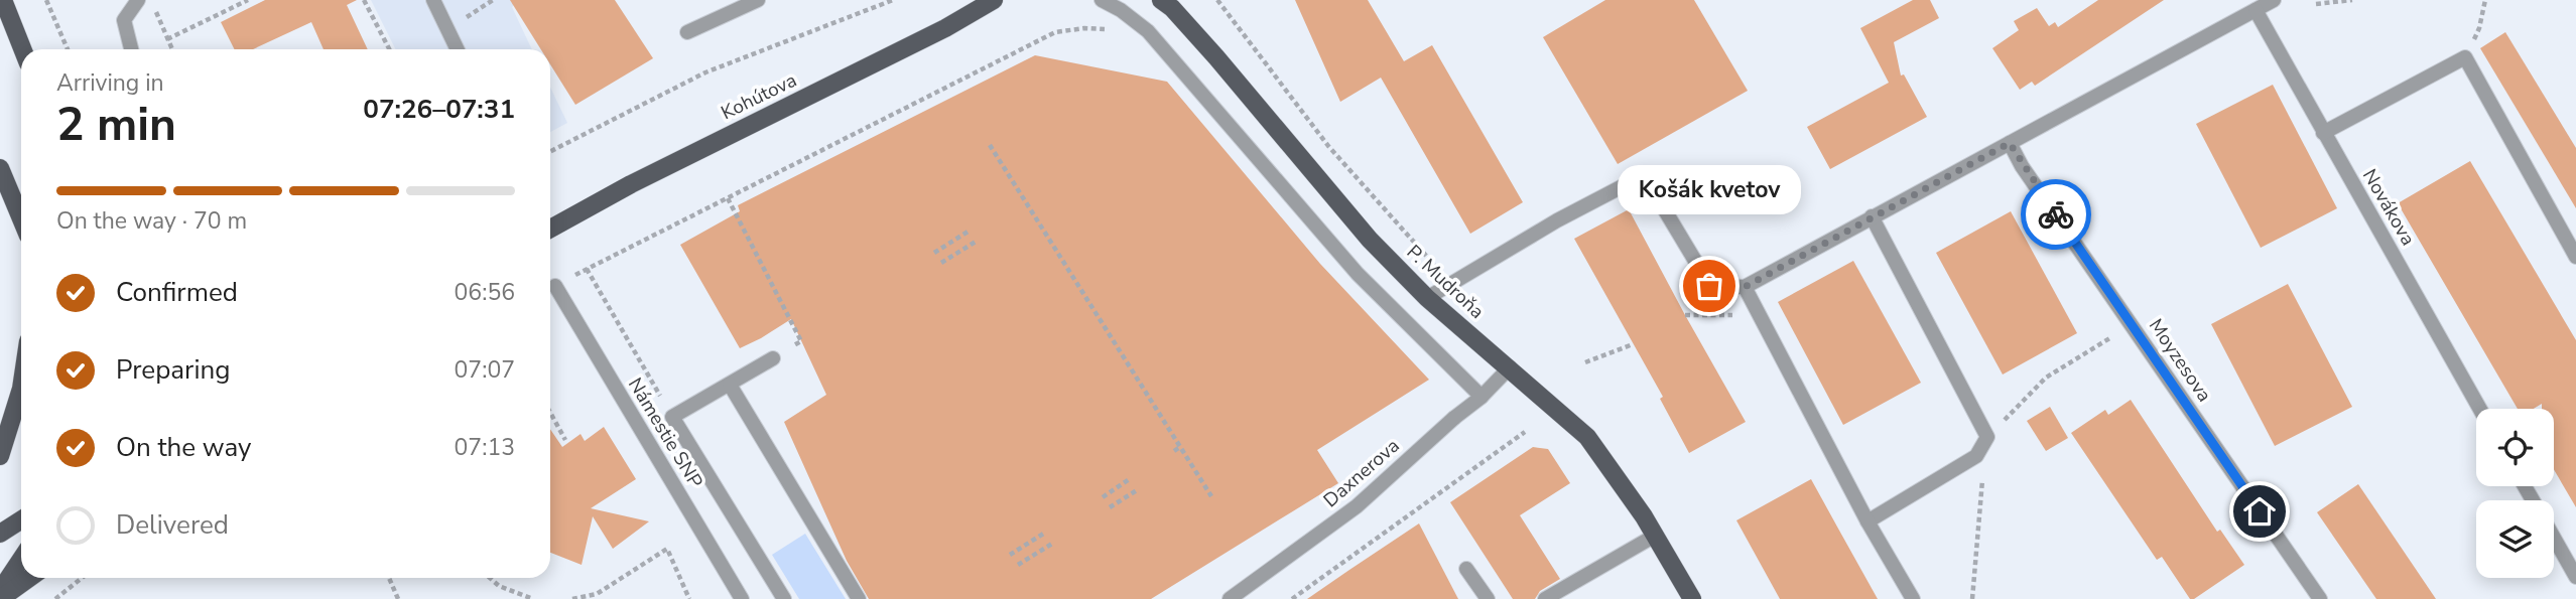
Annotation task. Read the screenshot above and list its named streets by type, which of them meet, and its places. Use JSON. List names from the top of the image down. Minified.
{"streets":{"main road":["Kohútova","P. Mudroňa"],"street":["Novákova","Moyzesova","Námestie SNP","Daxnerova"]},"crossings":[["P. Mudroňa","Daxnerova"]],"places":["Košák kvetov"],"page":{"heading":["2 min","Arriving in","07:26–07:31"],"bubble":"Košák kvetov","bar":"On the way · 70 m","list":[["Confirmed","06:56"],["Preparing","07:07"],["On the way","07:13"],"Delivered"]}}
